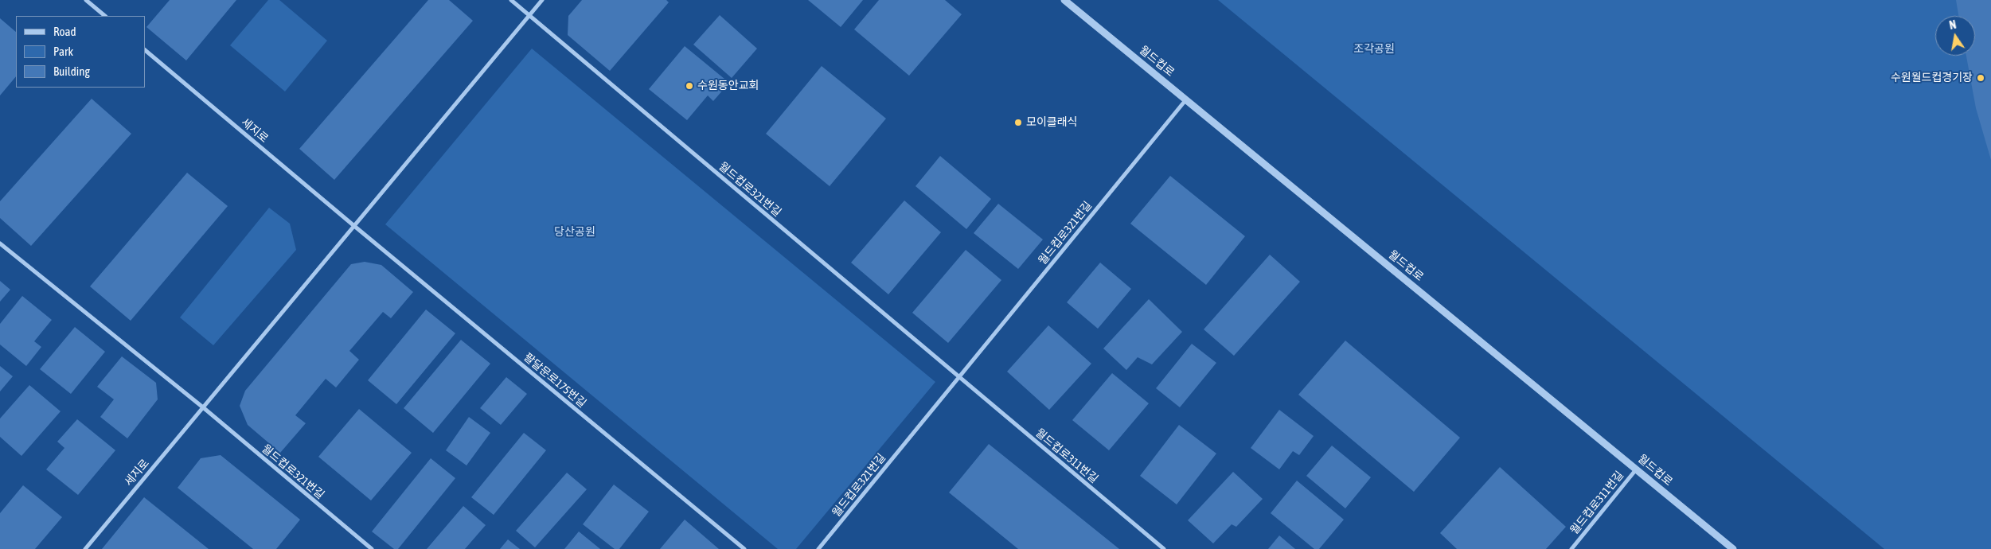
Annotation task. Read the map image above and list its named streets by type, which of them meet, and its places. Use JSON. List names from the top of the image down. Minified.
{"streets":{"street":["월드컵로","세지로","월드컵로321번길","팔달문로175번길","월드컵로311번길"]},"crossings":[["월드컵로","월드컵로321번길"],["월드컵로","월드컵로311번길"],["세지로","월드컵로321번길"],["세지로","팔달문로175번길"],["월드컵로321번길","월드컵로311번길"]],"parks":["조각공원","당산공원"],"places":["수원월드컵경기장","수원동안교회","모이클래식"],"legend":["Road","Park","Building"],"north":"top"}
